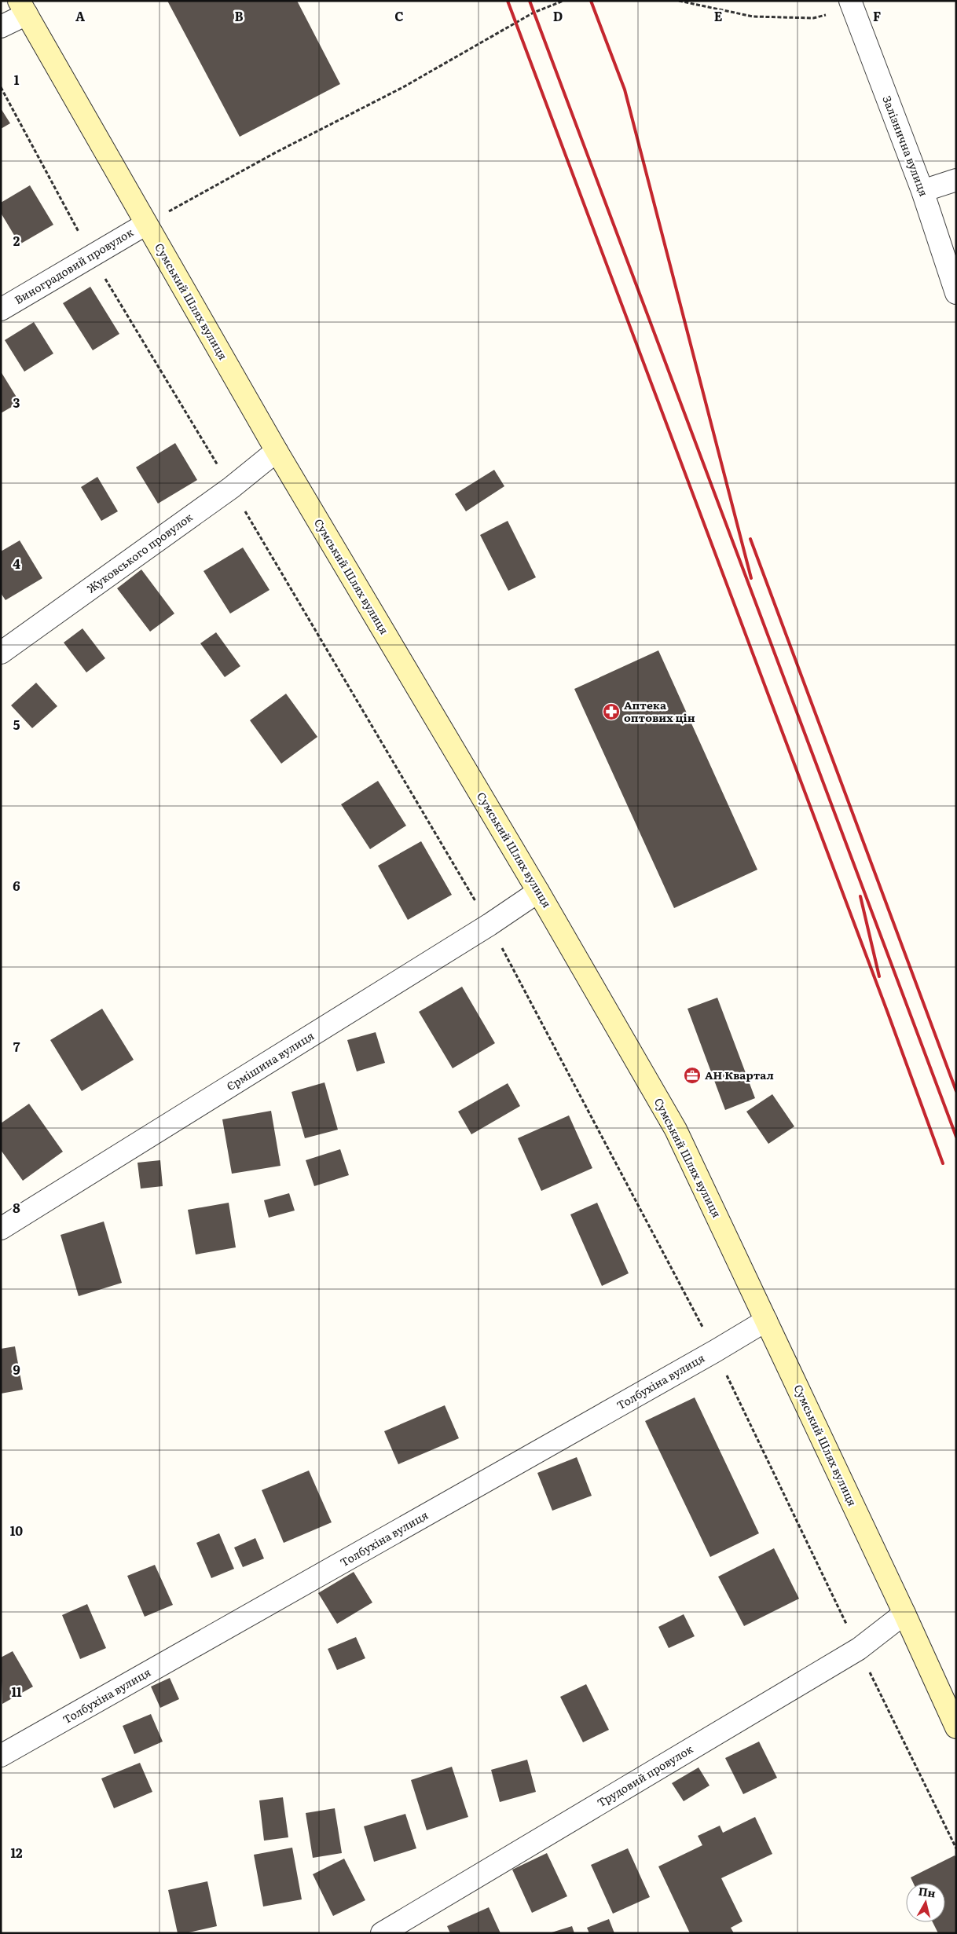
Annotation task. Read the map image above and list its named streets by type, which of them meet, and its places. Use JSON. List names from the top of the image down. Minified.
{"streets":{"main road":["Сумський Шлях вулиця"],"street":["Залізнична вулиця","Виноградовий провулок","Жуковського провулок","Єрмішина вулиця","Толбухіна вулиця","Трудовий провулок"]},"crossings":[["Виноградовий провулок","Сумський Шлях вулиця"],["Сумський Шлях вулиця","Жуковського провулок"],["Сумський Шлях вулиця","Єрмішина вулиця"],["Сумський Шлях вулиця","Толбухіна вулиця"],["Сумський Шлях вулиця","Трудовий провулок"]],"places":{"pharmacy":["Аптека оптових цін"],"office":["АН Квартал"]},"north":"top","grid":{"columns":["A","B","C","D","E","F"],"rows":["1","2","3","4","5","6","7","8","9","10","11","12"]}}
